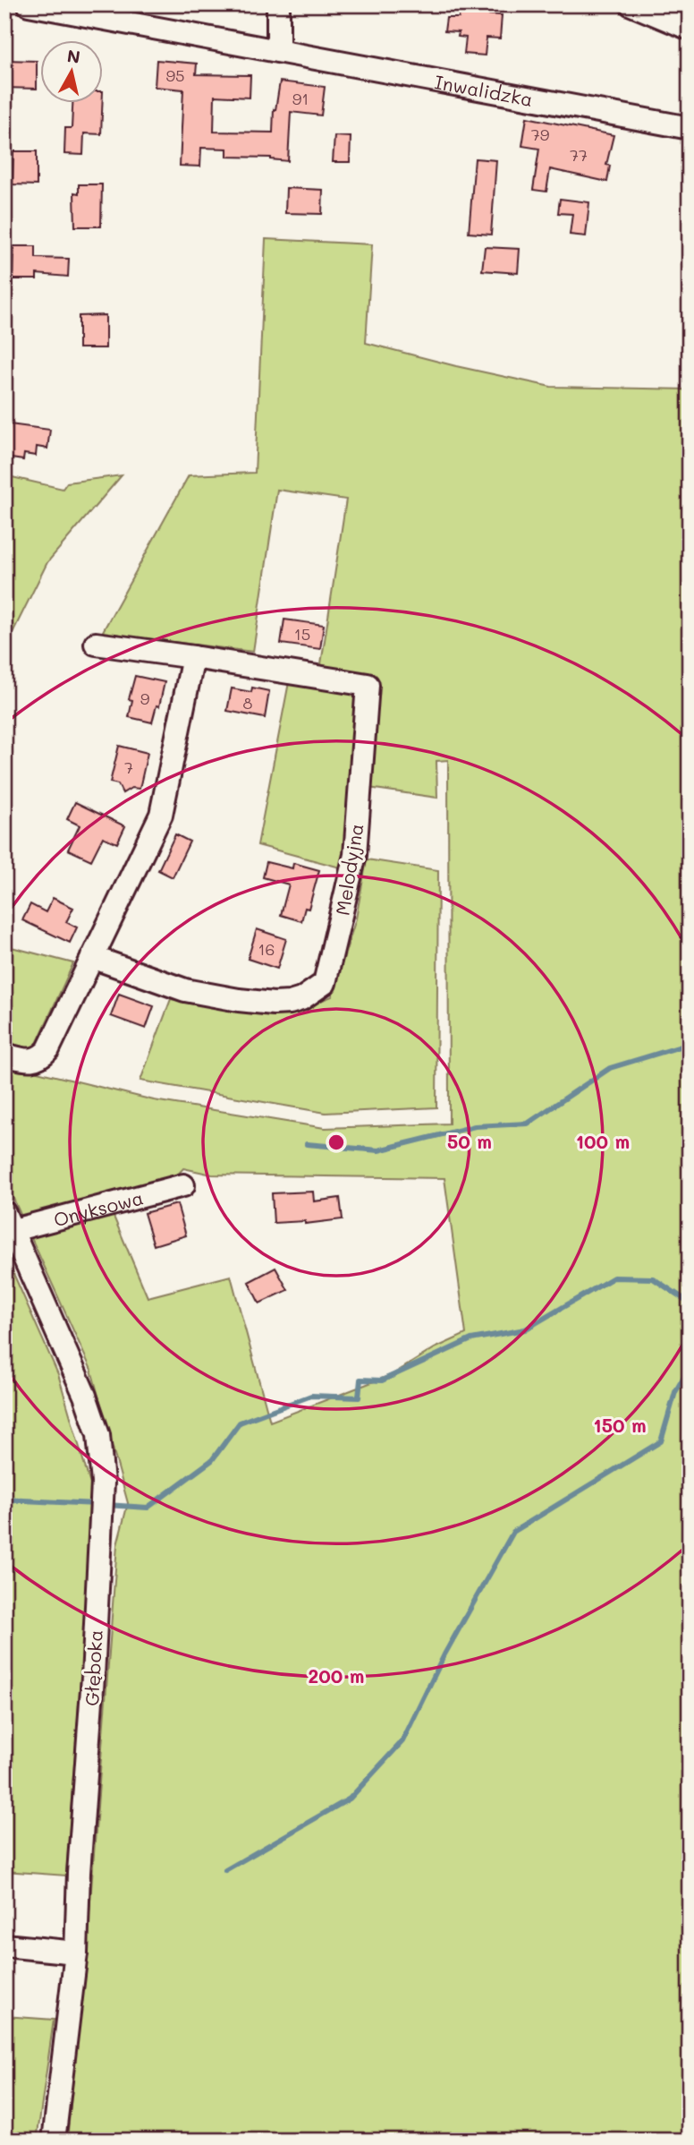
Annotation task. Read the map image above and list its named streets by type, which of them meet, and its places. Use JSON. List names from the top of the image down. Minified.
{"streets":{"street":["Inwalidzka","Melodyjna","Onyksowa","Głęboka"]},"crossings":[["Onyksowa","Głęboka"]],"house_numbers":["95","91","79","77","15","9","8","7","16"],"north":"top","rings":["50 m","100 m","150 m","200 m"]}
